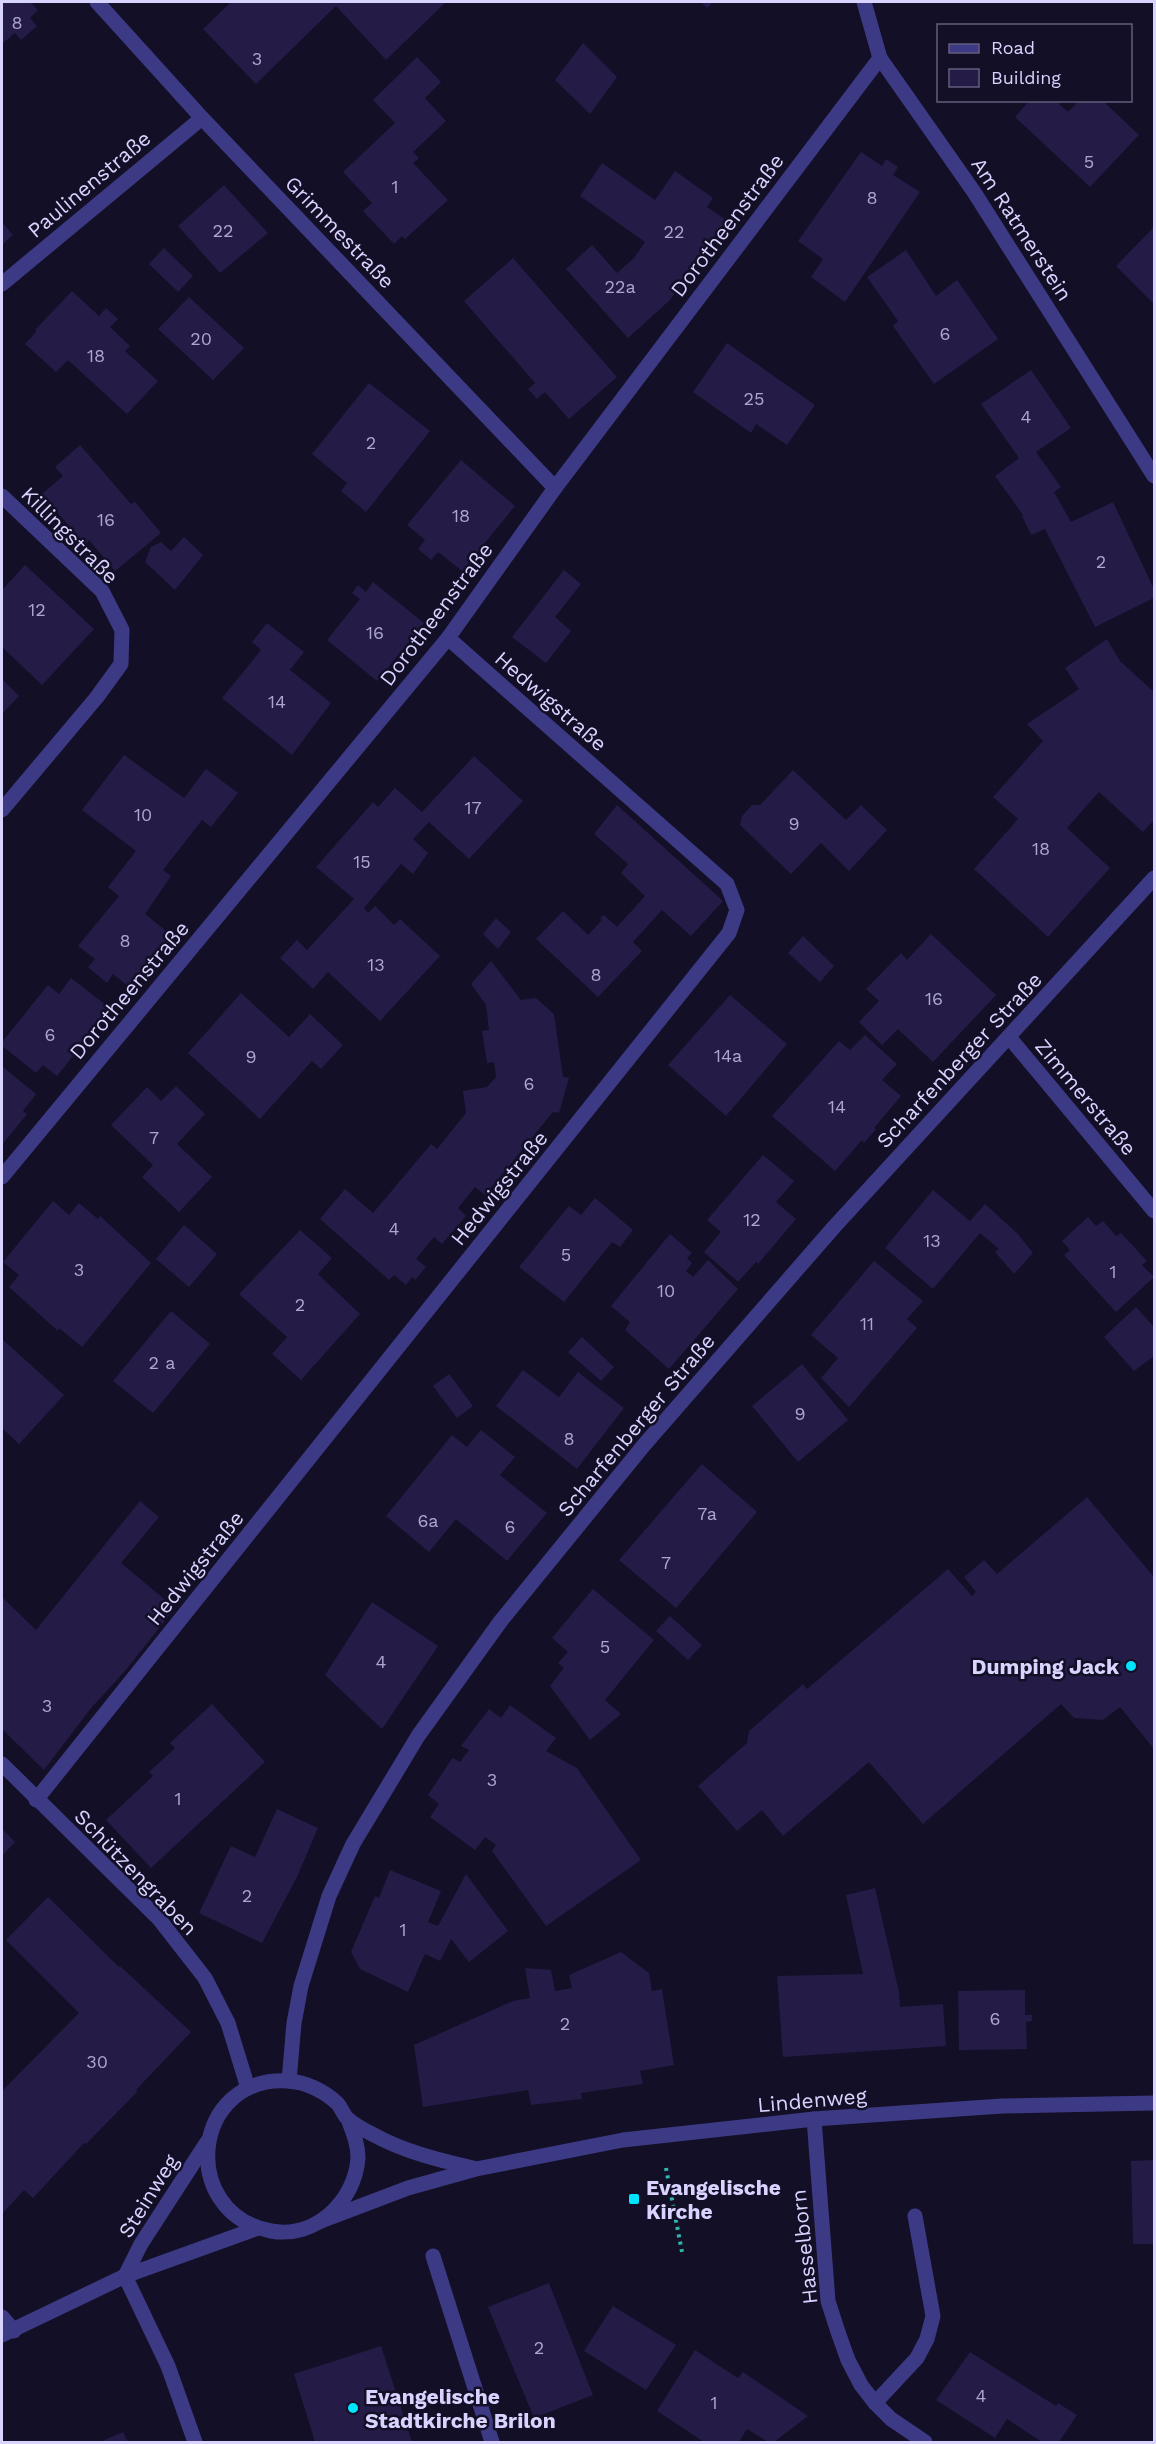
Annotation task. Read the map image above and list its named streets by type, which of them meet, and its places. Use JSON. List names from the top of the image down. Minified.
{"streets":{"street":["Paulinenstraße","Dorotheenstraße","Am Ratmerstein","Grimmestraße","Killingstraße","Hedwigstraße","Scharfenberger Straße","Zimmerstraße","Schützengraben","Lindenweg","Steinweg","Hasselborn"]},"crossings":[["Paulinenstraße","Grimmestraße"],["Dorotheenstraße","Am Ratmerstein"],["Dorotheenstraße","Grimmestraße"],["Dorotheenstraße","Hedwigstraße"],["Hedwigstraße","Schützengraben"],["Scharfenberger Straße","Zimmerstraße"],["Scharfenberger Straße","Schützengraben"],["Scharfenberger Straße","Lindenweg"],["Scharfenberger Straße","Steinweg"],["Schützengraben","Lindenweg"],["Schützengraben","Steinweg"],["Lindenweg","Steinweg"],["Lindenweg","Hasselborn"]],"places":{"other":["Dumping Jack","Evangelische Stadtkirche Brilon"],"transit":["Evangelische Kirche"]},"house_numbers":["8","3","5","1","8","22","22","22a","6","20","18","25","4","2","18","16","2","12","16","14","17","10","9","18","15","8","13","8","16","6","14a","9","6","14","7","12","4","13","5","3","1","10","2","11","2 a","9","8","7a","6a","6","7","5","4","3","3","1","2","1","6","2","30","2","4","1"],"legend":["Road","Building"]}
